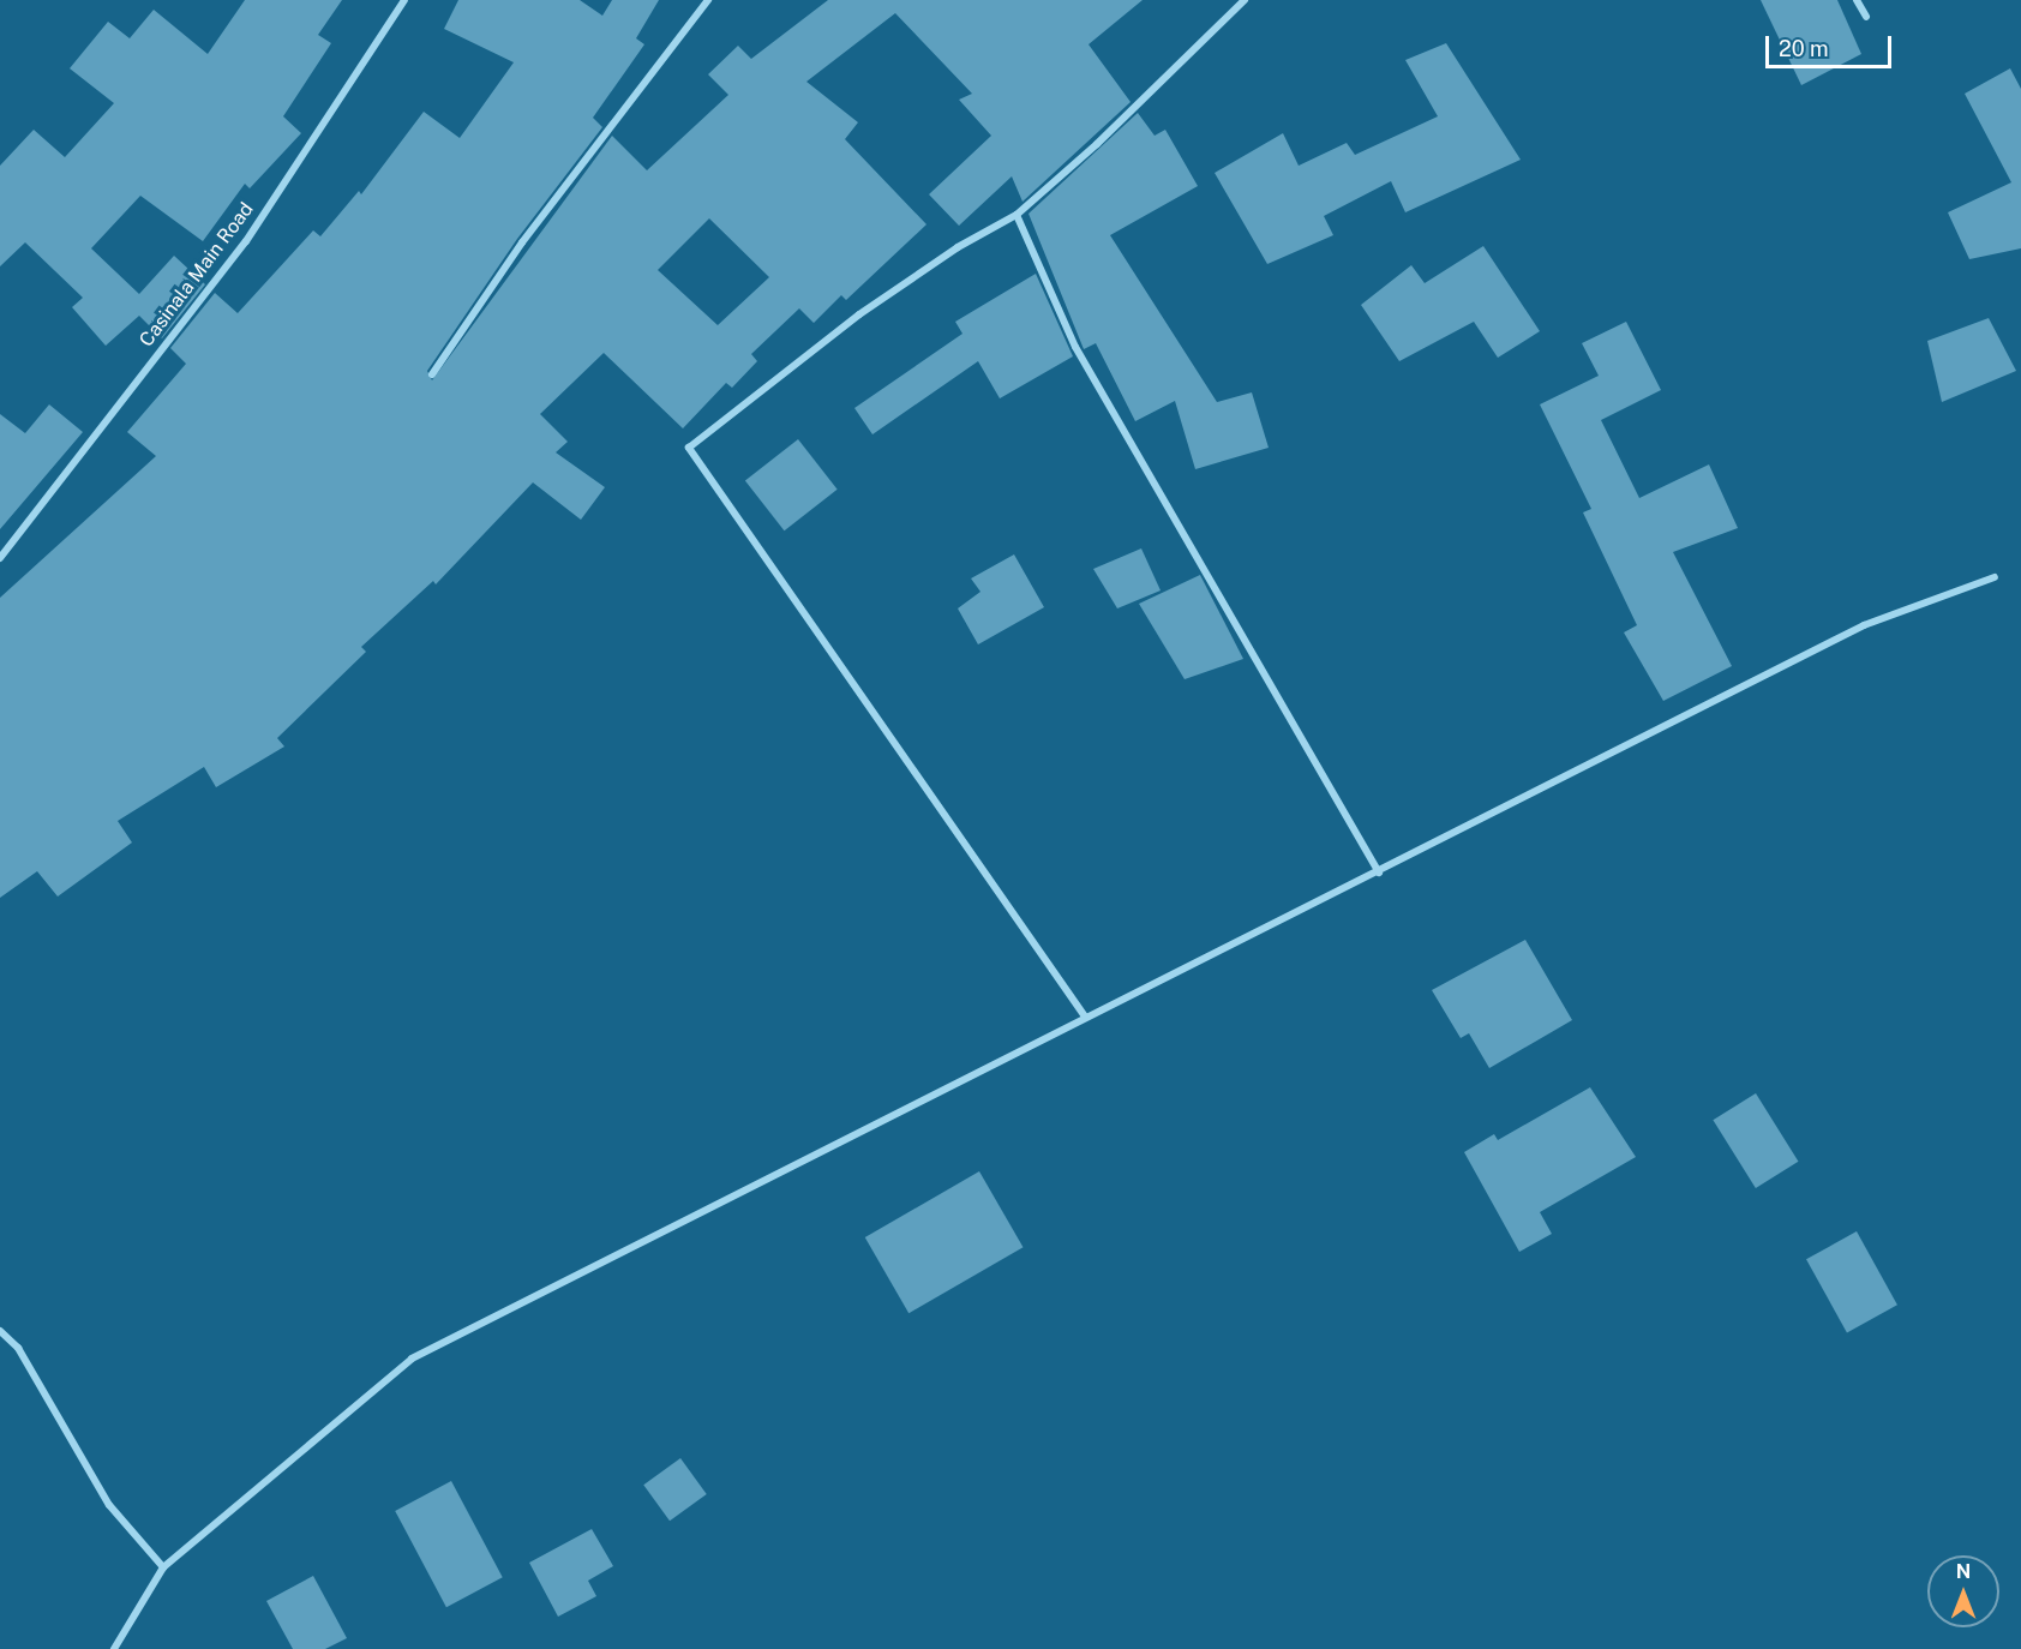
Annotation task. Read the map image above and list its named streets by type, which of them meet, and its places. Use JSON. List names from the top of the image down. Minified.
{"streets":{"street":["Casinala Main Road"]},"scale_bar":"20 m","north":"top"}
